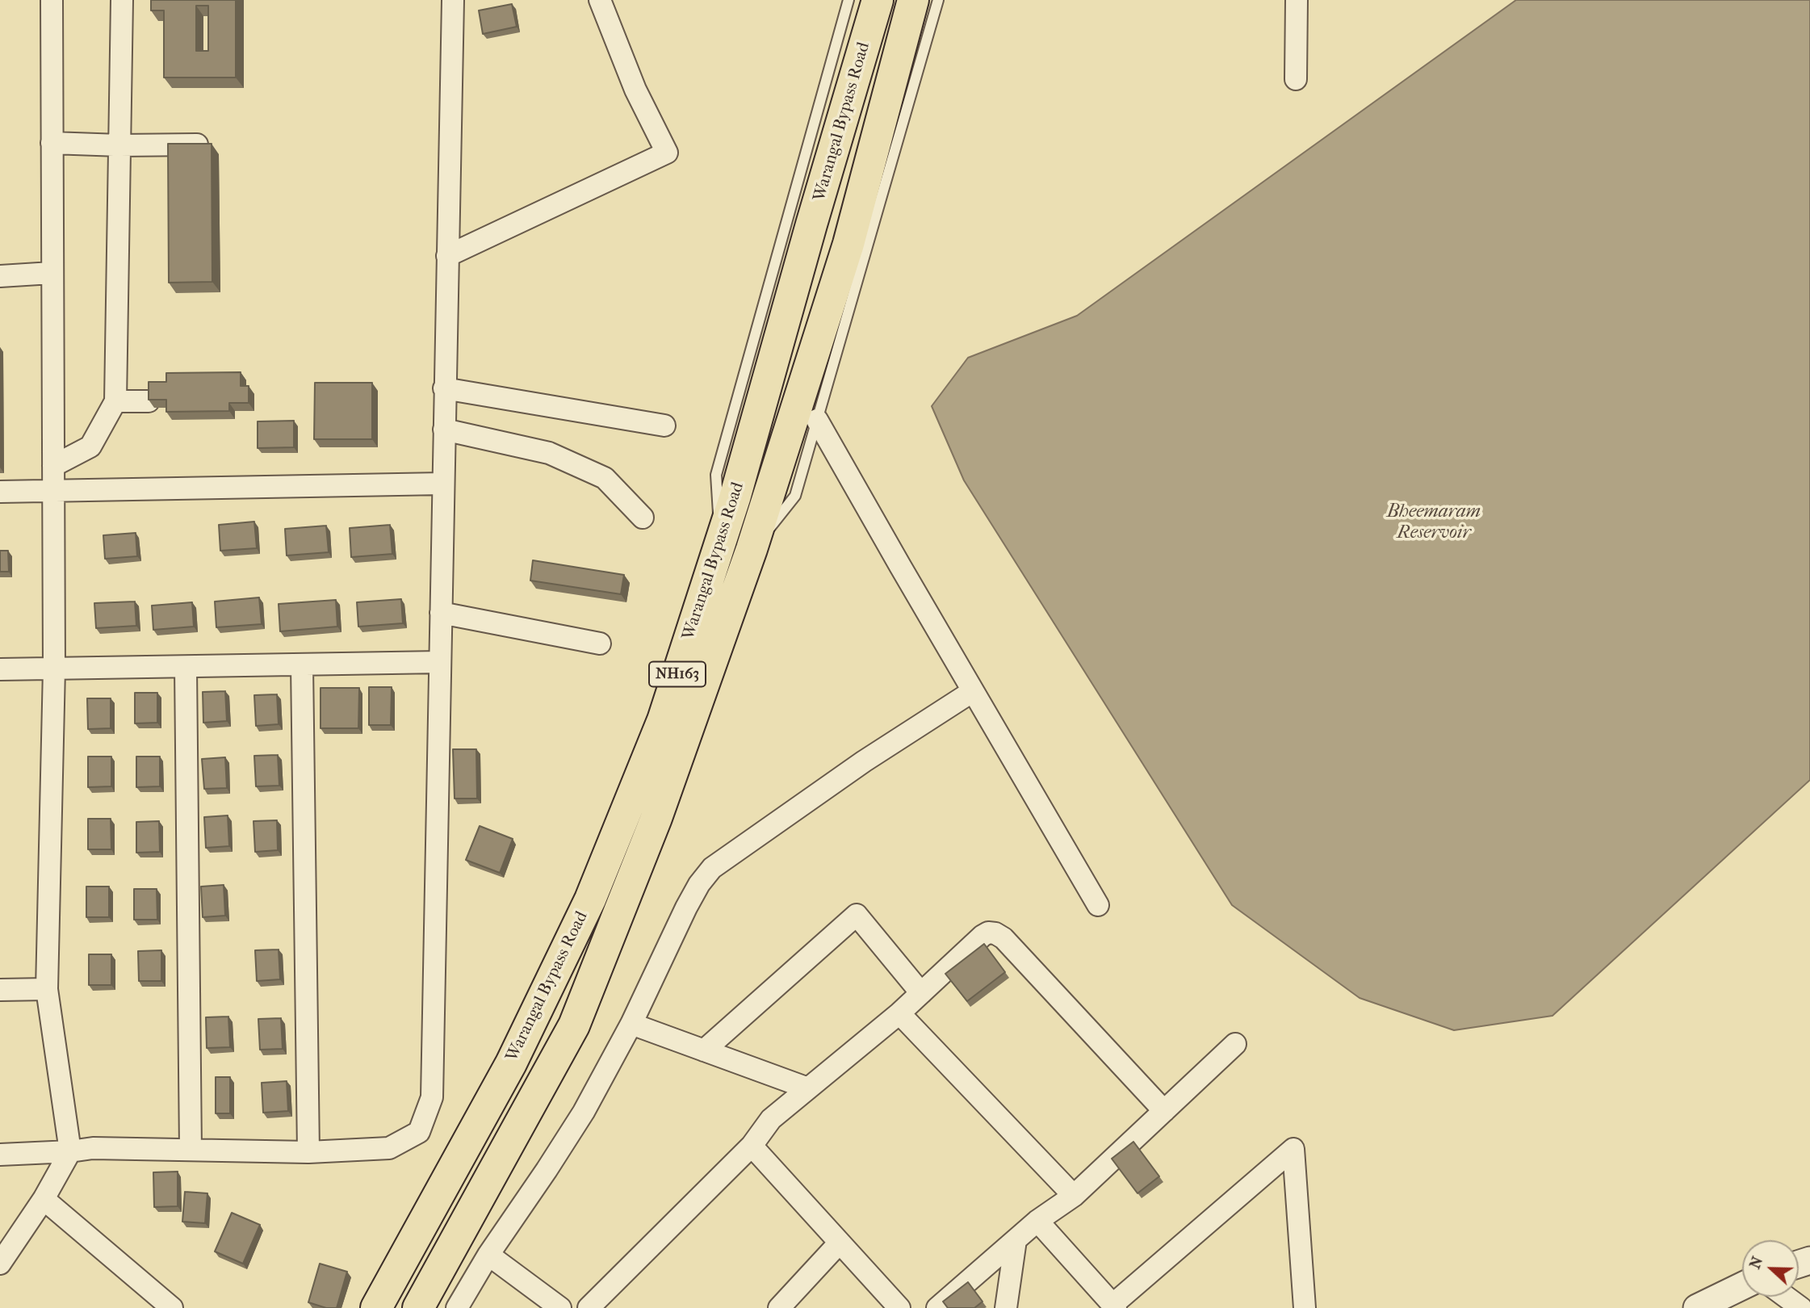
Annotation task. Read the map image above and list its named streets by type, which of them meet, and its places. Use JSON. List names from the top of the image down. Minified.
{"streets":{"highway":["Warangal Bypass Road","NH163"]},"water":["Bheemaram Reservoir"],"north":"left"}
